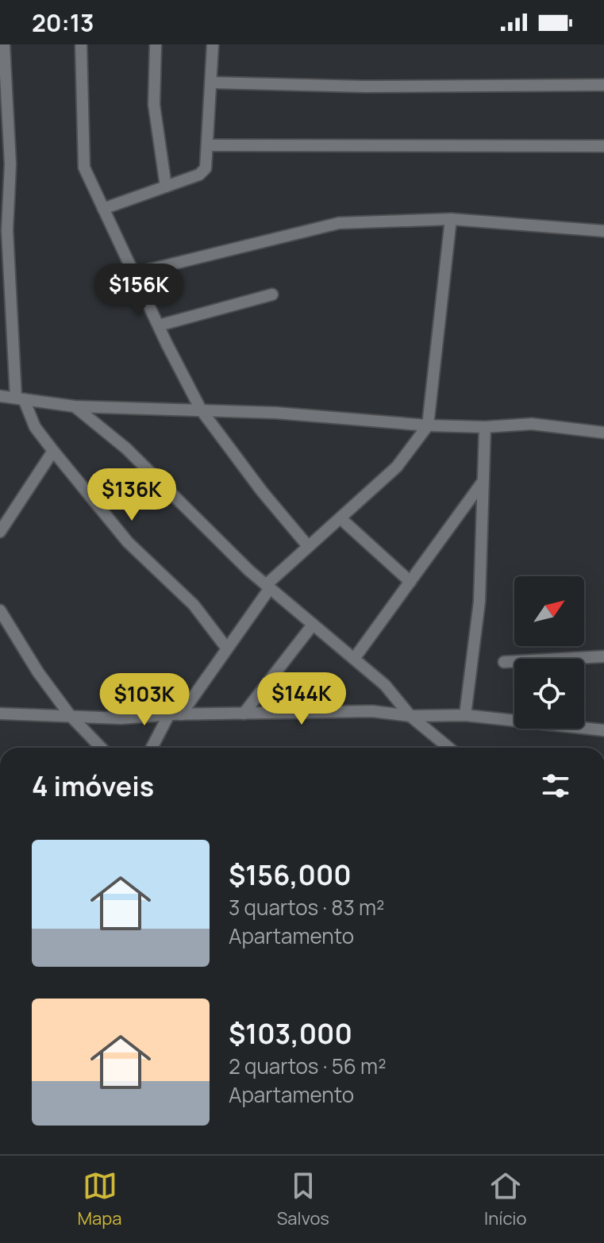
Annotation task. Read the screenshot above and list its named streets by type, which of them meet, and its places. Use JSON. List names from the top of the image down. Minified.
{"north":"top right","page":{"status":"20:13","price":["$156K","$136K","$144K","$103K"],"heading":"4 imóveis","list":[{"name":"$156,000","note":"3 quartos · 83 m² · Apartamento"},{"name":"$103,000","note":"2 quartos · 56 m² · Apartamento"}],"tabs":["Mapa","Salvos","Início"]}}
